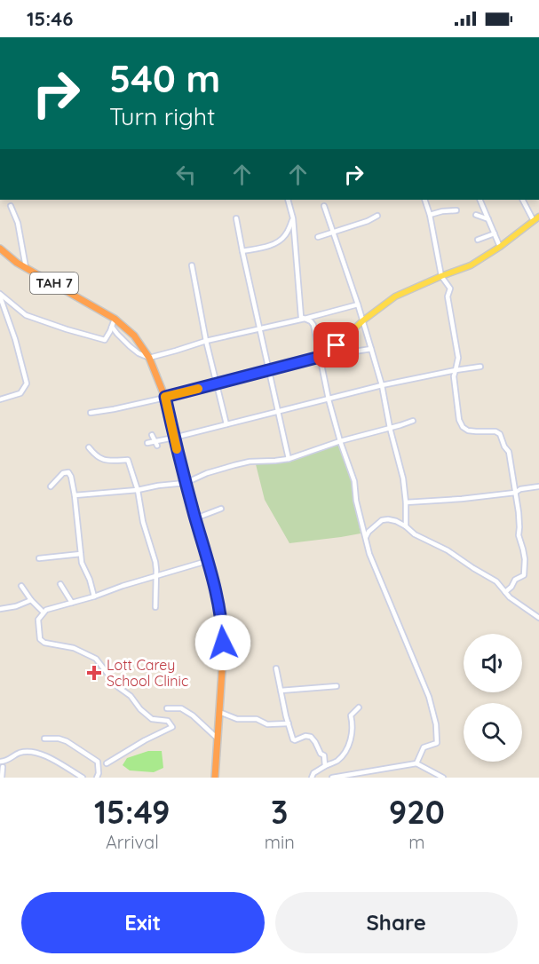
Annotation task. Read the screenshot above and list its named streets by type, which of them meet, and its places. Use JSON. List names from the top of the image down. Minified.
{"streets":{"highway":["TAH 7"]},"places":{"health":["Lott Carey School Clinic"]},"page":{"status":"15:46","turn":["540 m","Turn right"],"eta":["15:49","Arrival","3","min","920","m"],"buttons":["Exit","Share"]}}
